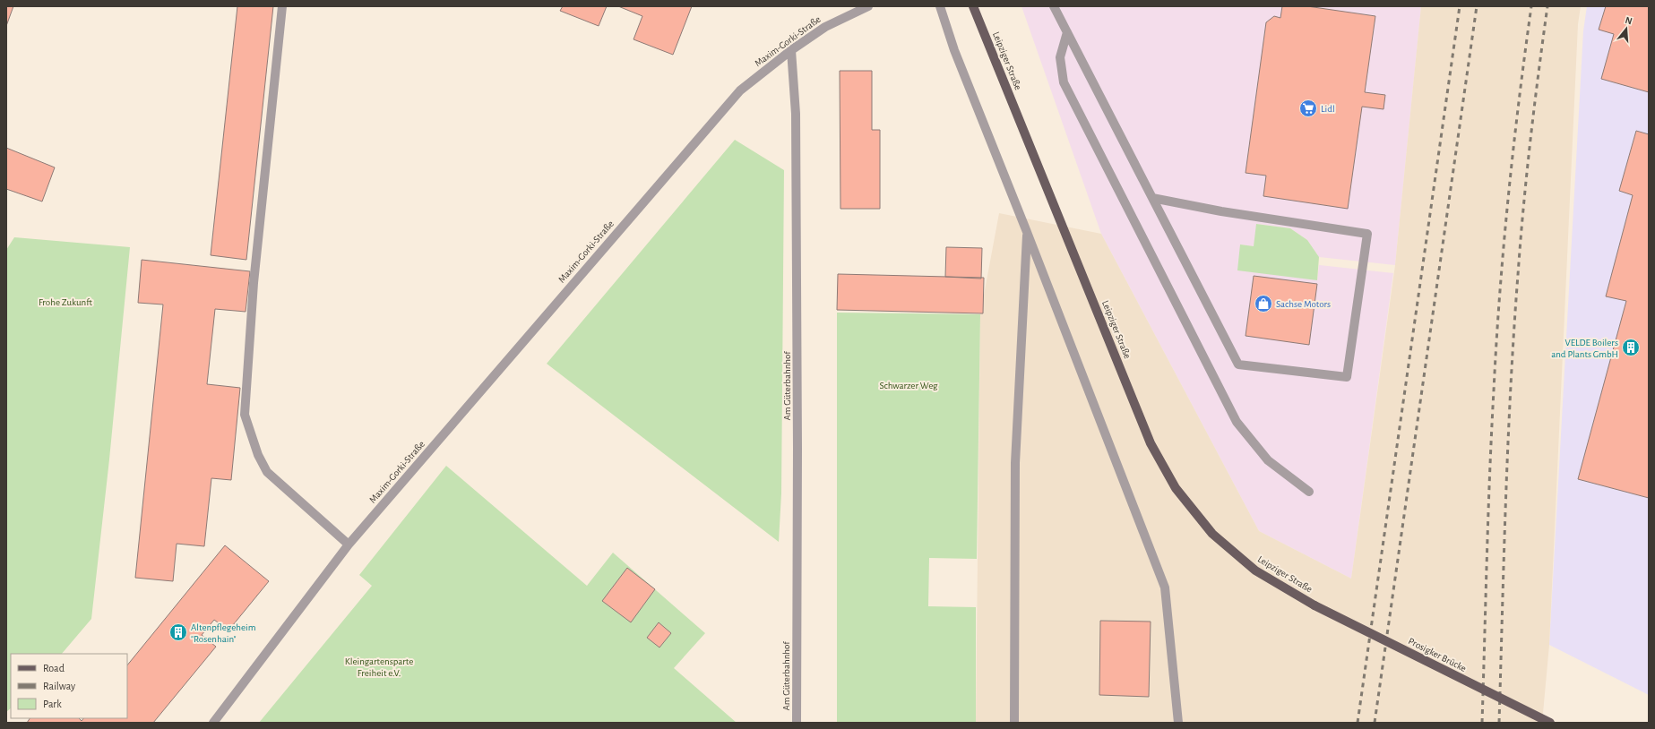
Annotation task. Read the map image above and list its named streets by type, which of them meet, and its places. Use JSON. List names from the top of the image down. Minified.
{"streets":{"main road":["Leipziger Straße","Prosigker Brücke"],"street":["Maxim-Gorki-Straße","Am Güterbahnhof"]},"crossings":[["Maxim-Gorki-Straße","Am Güterbahnhof"],["Leipziger Straße","Prosigker Brücke"]],"parks":["Frohe Zukunft","Schwarzer Weg","Kleingartensparte Freiheit e.V."],"places":{"supermarket":["Lidl"],"shop":["Sachse Motors"],"building":["VELDE Boilers and Plants GmbH","Altenpflegeheim \"Rosenhain\""]},"legend":["Road","Railway","Park"],"north":"top"}
